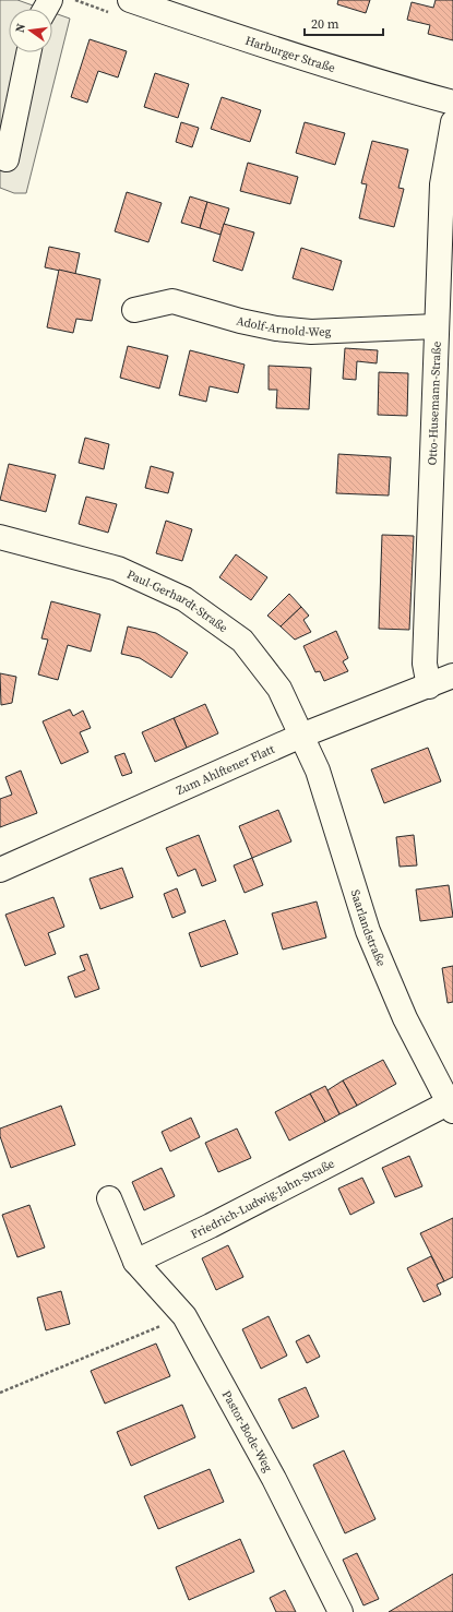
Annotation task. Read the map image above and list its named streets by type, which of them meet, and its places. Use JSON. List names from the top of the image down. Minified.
{"streets":{"street":["Harburger Straße","Adolf-Arnold-Weg","Otto-Husemann-Straße","Paul-Gerhardt-Straße","Zum Ahlftener Flatt","Saarlandstraße","Friedrich-Ludwig-Jahn-Straße","Pastor-Bode-Weg"]},"crossings":[["Adolf-Arnold-Weg","Otto-Husemann-Straße"],["Otto-Husemann-Straße","Zum Ahlftener Flatt"],["Paul-Gerhardt-Straße","Zum Ahlftener Flatt"],["Paul-Gerhardt-Straße","Saarlandstraße"],["Zum Ahlftener Flatt","Saarlandstraße"],["Saarlandstraße","Friedrich-Ludwig-Jahn-Straße"],["Friedrich-Ludwig-Jahn-Straße","Pastor-Bode-Weg"]],"scale_bar":"20 m","north":"left"}
